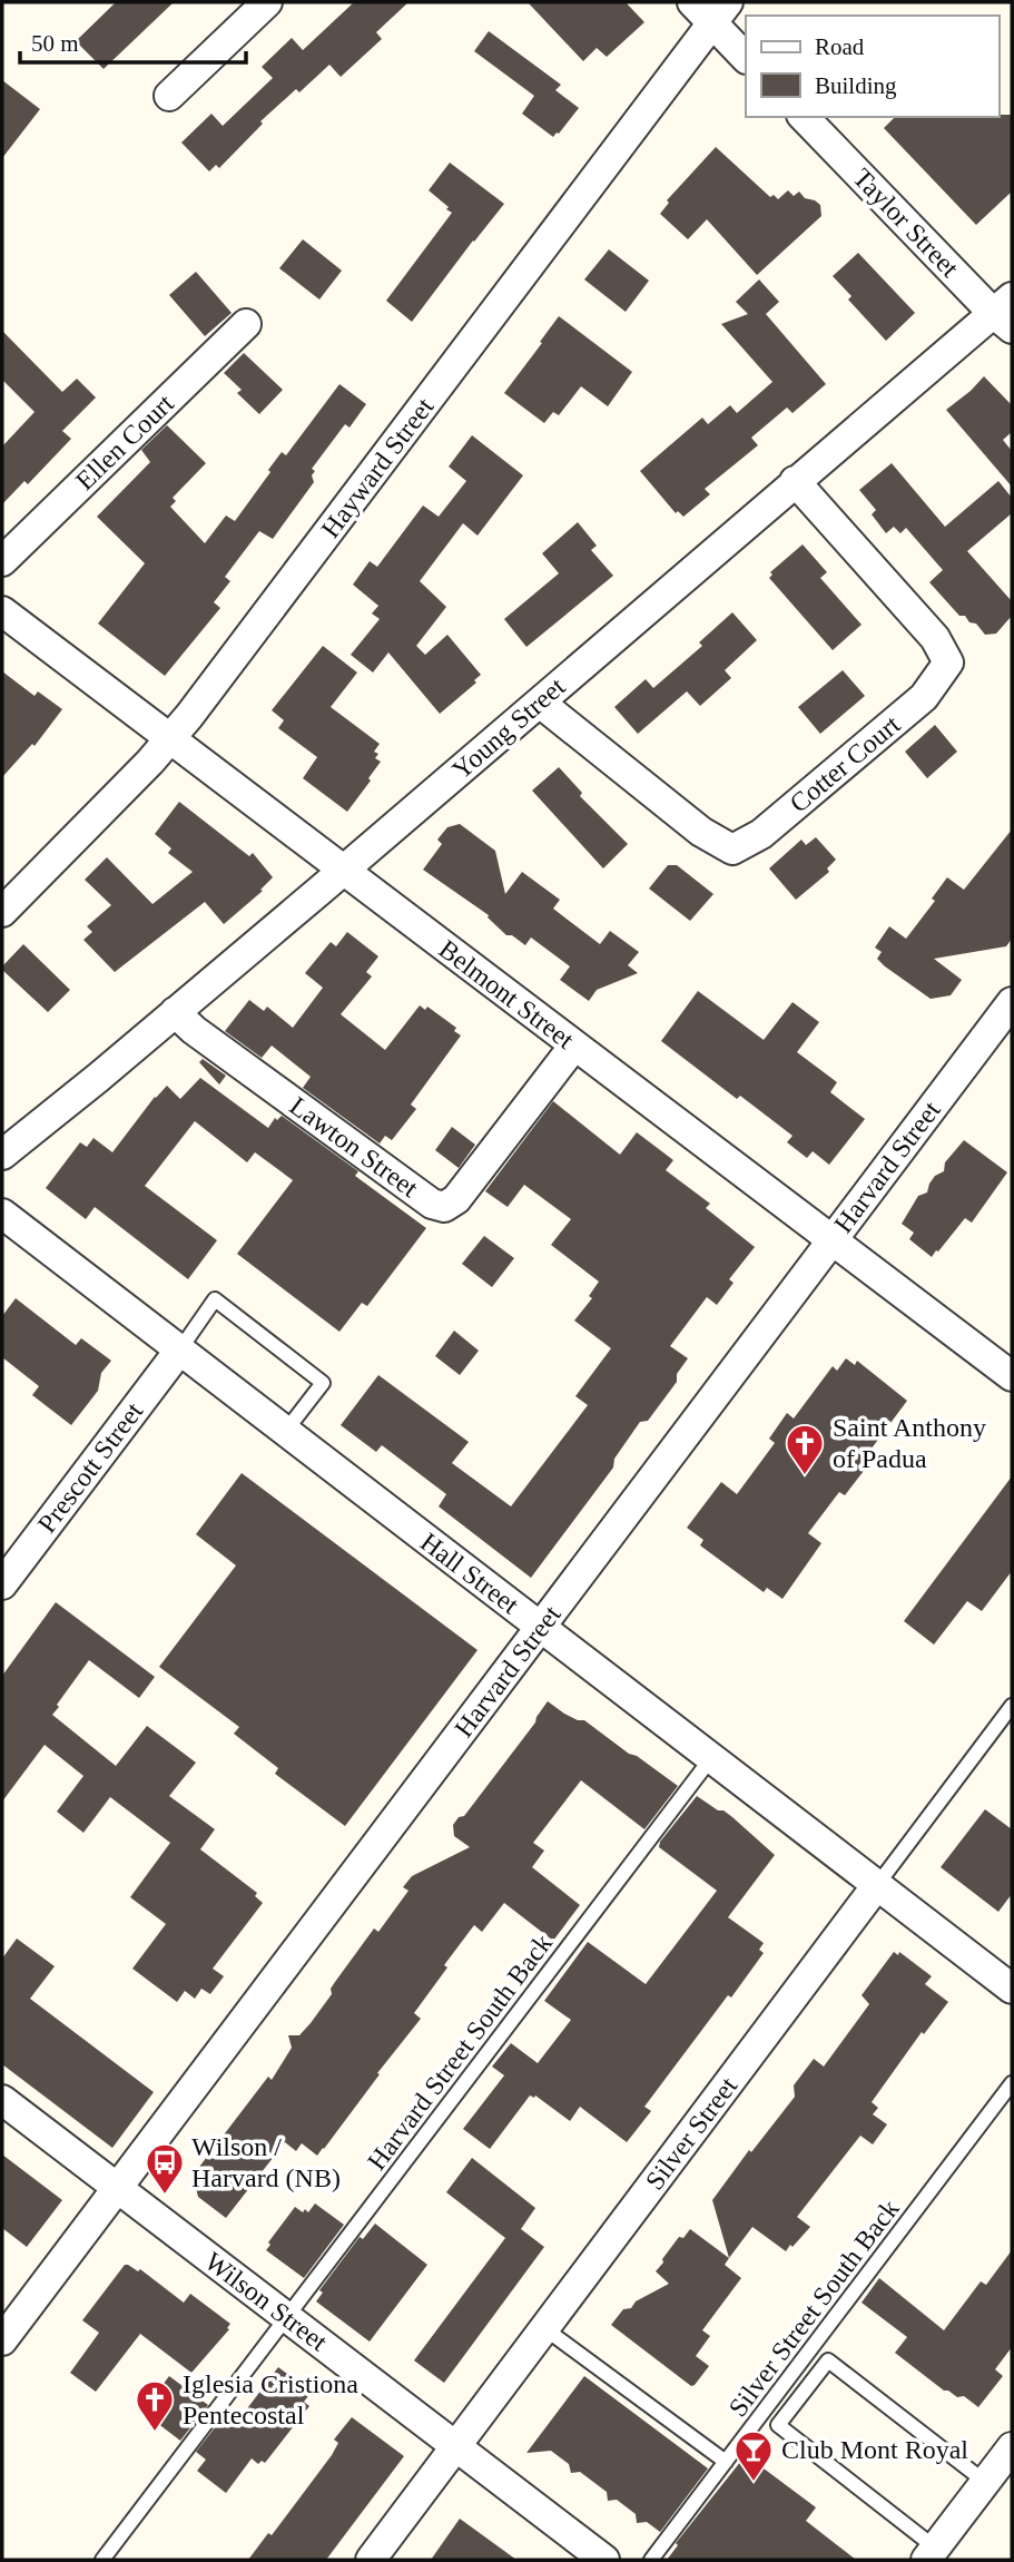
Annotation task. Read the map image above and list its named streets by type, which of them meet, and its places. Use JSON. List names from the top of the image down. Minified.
{"streets":{"street":["Taylor Street","Ellen Court","Hayward Street","Young Street","Cotter Court","Belmont Street","Lawton Street","Harvard Street","Prescott Street","Hall Street","Silver Street","Wilson Street"],"lane":["Harvard Street South Back","Silver Street South Back"]},"crossings":[["Taylor Street","Young Street"],["Hayward Street","Belmont Street"],["Young Street","Cotter Court"],["Young Street","Belmont Street"],["Young Street","Lawton Street"],["Belmont Street","Lawton Street"],["Belmont Street","Harvard Street"],["Harvard Street","Hall Street"],["Harvard Street","Wilson Street"],["Prescott Street","Hall Street"],["Hall Street","Harvard Street South Back"],["Hall Street","Silver Street"],["Harvard Street South Back","Wilson Street"],["Silver Street","Wilson Street"]],"places":{"church":["Saint Anthony of Padua","Iglesia Cristiona Pentecostal"],"bus stop":["Wilson / Harvard (NB)"],"bar":["Club Mont Royal"]},"legend":["Road","Building"],"scale_bar":"50 m"}
